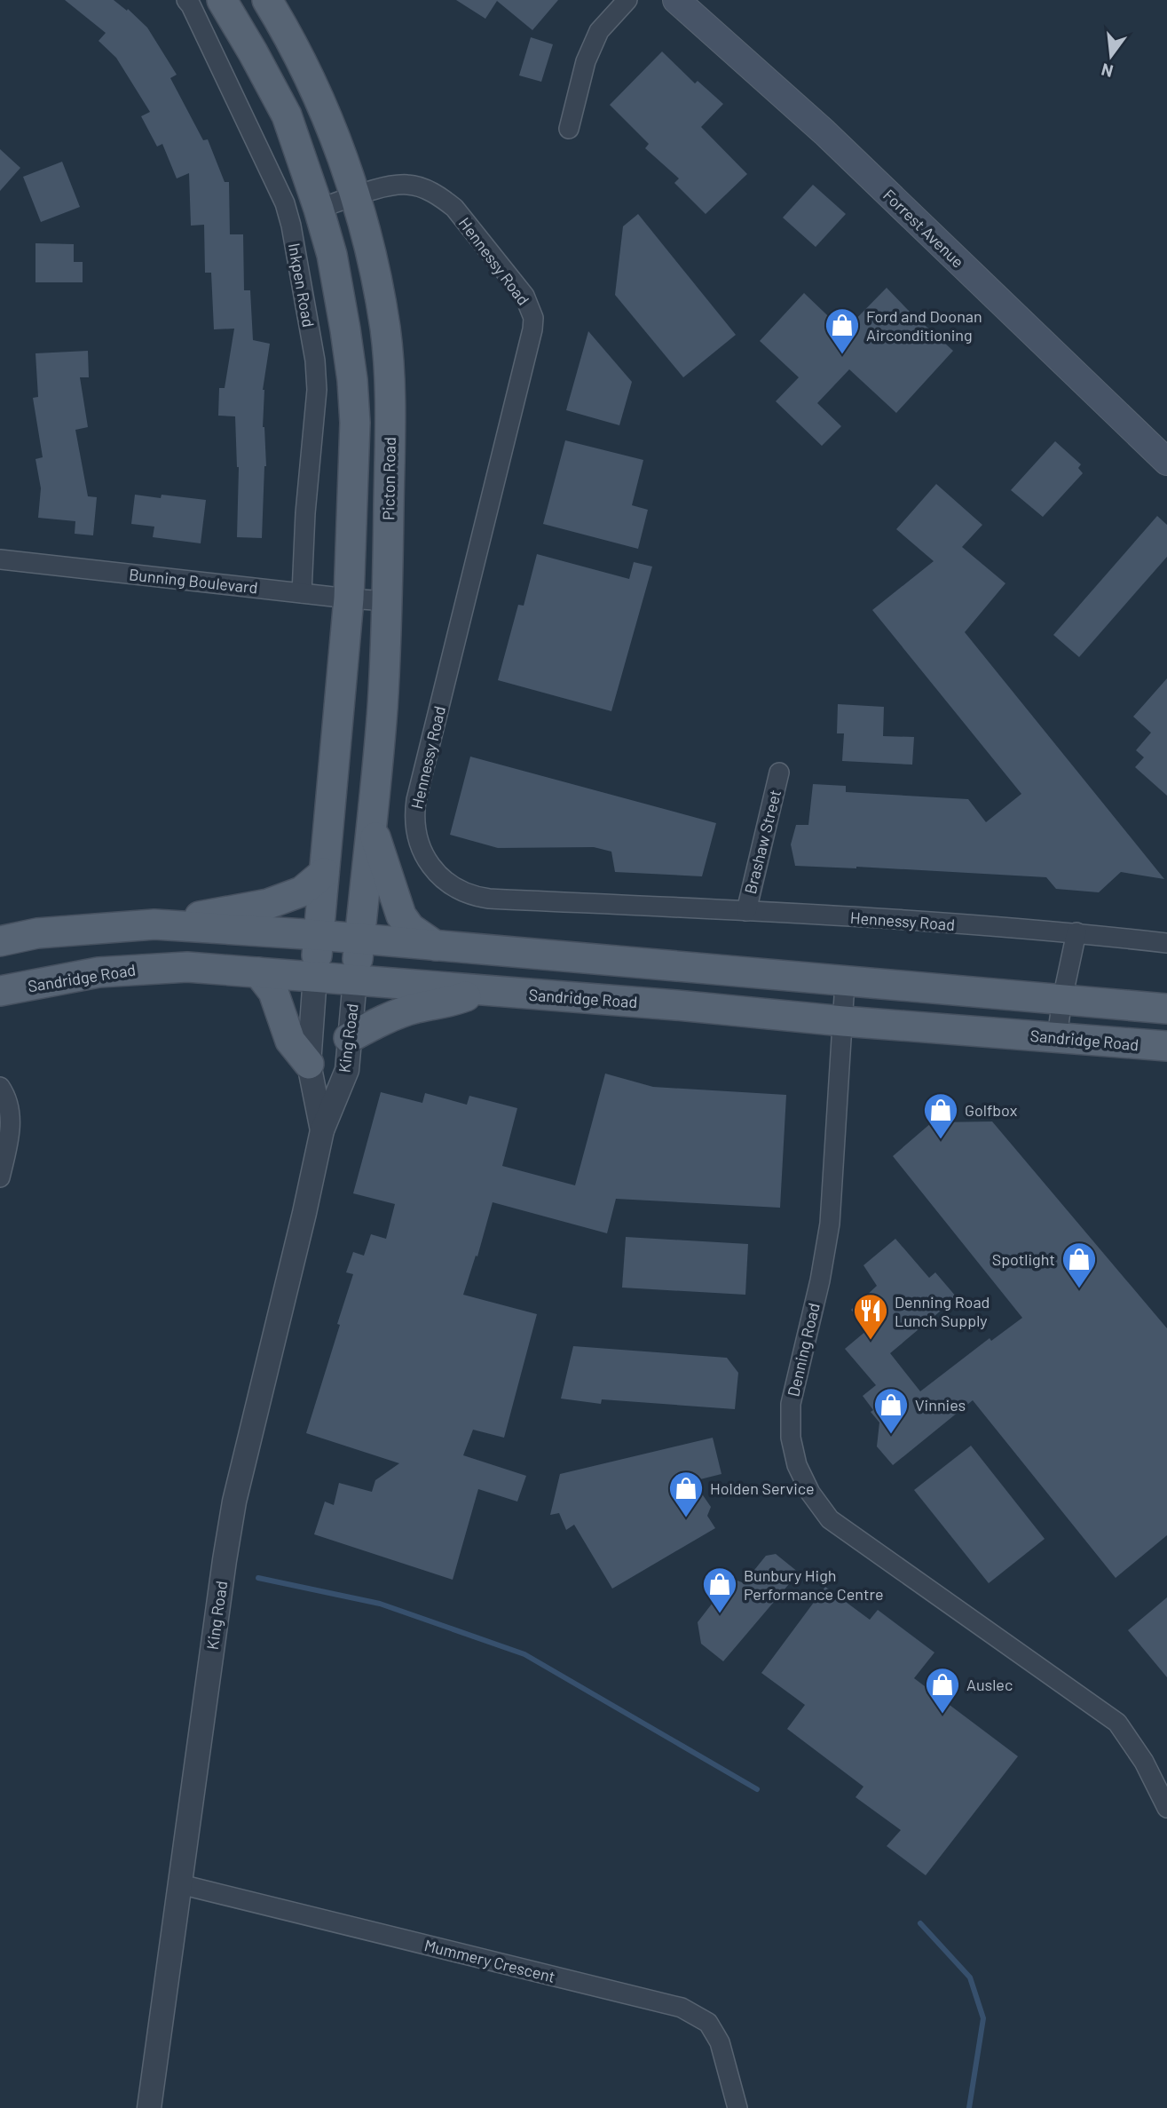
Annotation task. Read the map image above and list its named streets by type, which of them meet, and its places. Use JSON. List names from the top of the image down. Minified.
{"streets":{"main road":["Forrest Avenue","Picton Road","Sandridge Road"],"street":["Hennessy Road","Inkpen Road","Bunning Boulevard","Brashaw Street","King Road","Denning Road","Mummery Crescent"]},"crossings":[["Hennessy Road","Picton Road"],["Hennessy Road","Brashaw Street"],["Inkpen Road","Bunning Boulevard"],["Picton Road","Bunning Boulevard"],["Picton Road","Sandridge Road"],["Picton Road","King Road"],["Sandridge Road","King Road"],["Sandridge Road","Denning Road"],["King Road","Mummery Crescent"]],"places":{"shop":["Ford and Doonan Airconditioning","Golfbox","Spotlight","Vinnies","Holden Service","Bunbury High Performance Centre","Auslec"],"restaurant":["Denning Road Lunch Supply"]},"north":"bottom"}
